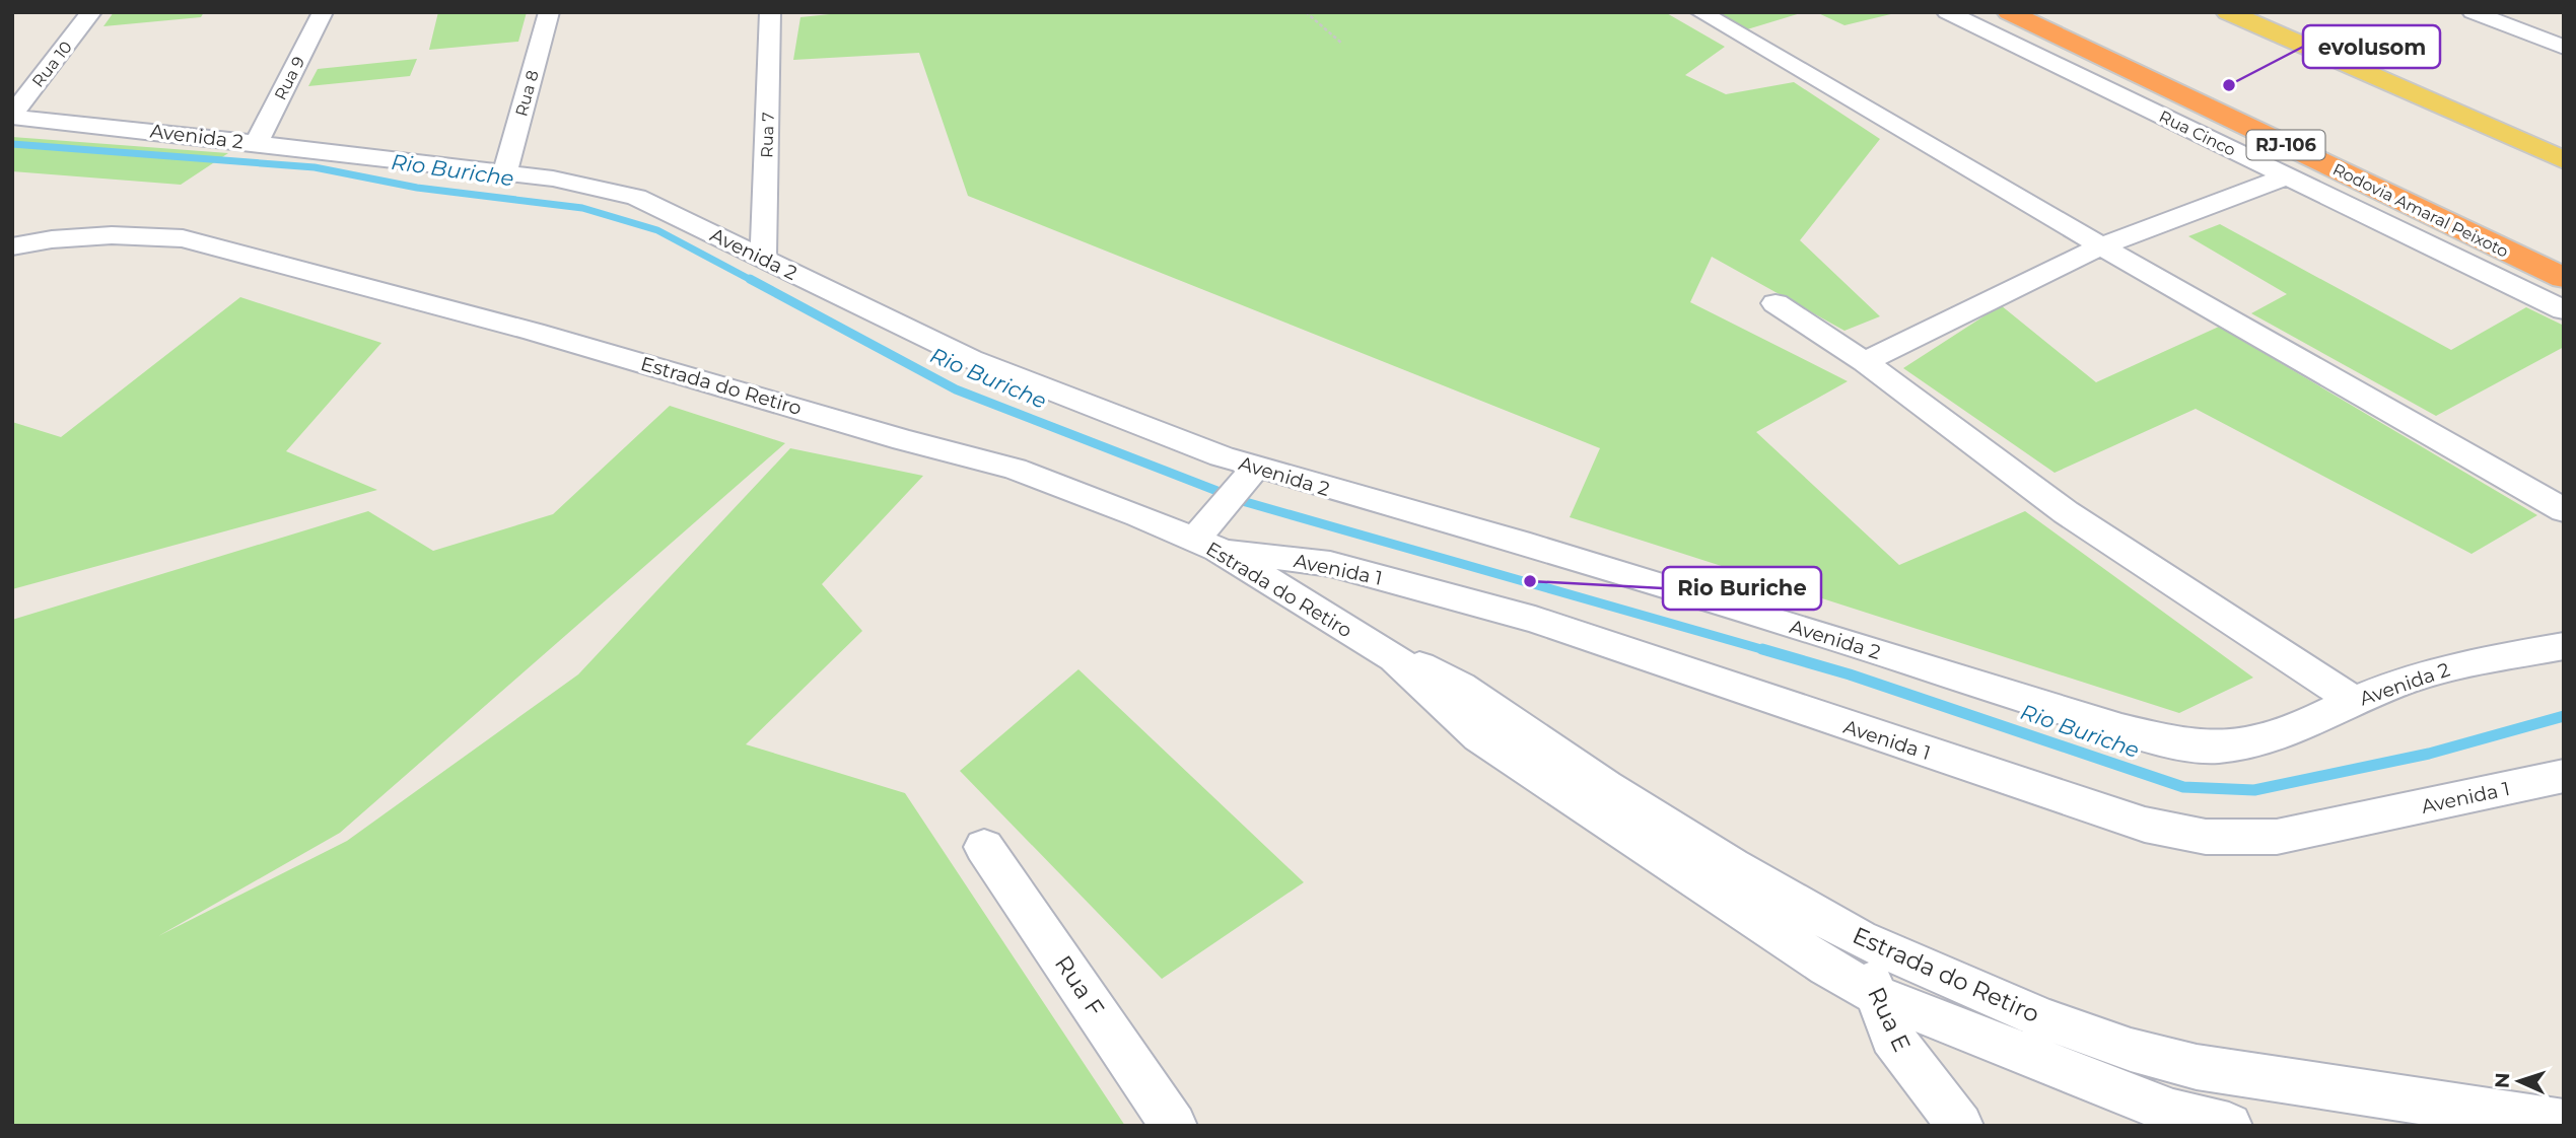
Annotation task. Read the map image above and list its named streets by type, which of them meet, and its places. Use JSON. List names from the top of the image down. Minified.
{"streets":{"highway":["RJ-106","Rodovia Amaral Peixoto"],"street":["Rua 10","Rua 9","Rua 8","Rua Cinco","Rua 7","Avenida 2","Estrada do Retiro","Avenida 1","Rua F","Rua E"]},"crossings":[["Rua 10","Avenida 2"],["Rua 9","Avenida 2"],["Rua 8","Avenida 2"],["Rua 7","Avenida 2"],["Estrada do Retiro","Avenida 1"],["Estrada do Retiro","Rua E"]],"water":["Rio Buriche"],"places":["evolusom","Rio Buriche"],"north":"left"}
